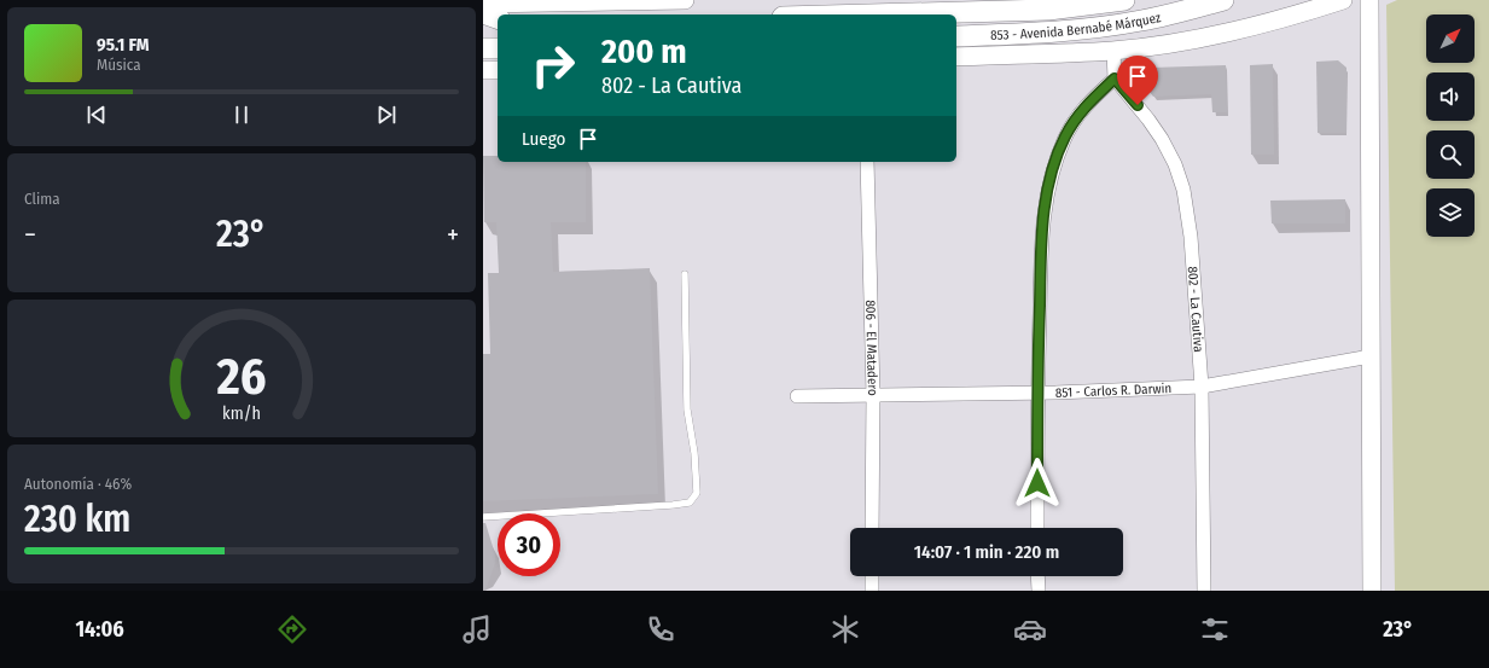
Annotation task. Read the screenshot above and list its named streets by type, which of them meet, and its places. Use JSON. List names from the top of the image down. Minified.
{"streets":{"main road":["853 - Avenida Bernabé Márquez"],"street":["802 - La Cautiva","806 - El Matadero","851 - Carlos R. Darwin"]},"crossings":[["802 - La Cautiva","851 - Carlos R. Darwin"],["806 - El Matadero","851 - Carlos R. Darwin"]],"north":"top right","page":{"turn":["200 m","802 - La Cautiva"],"song":["95.1 FM","Música"],"then":"Luego","tile":["Clima",["Autonomía · 46%","230 km"]],"heat":["−","23°","+"],"limit":"30","trip":"14:07 · 1 min · 220 m","tabs":["14:06","23°"],"gauge":["26","km/h"]}}
